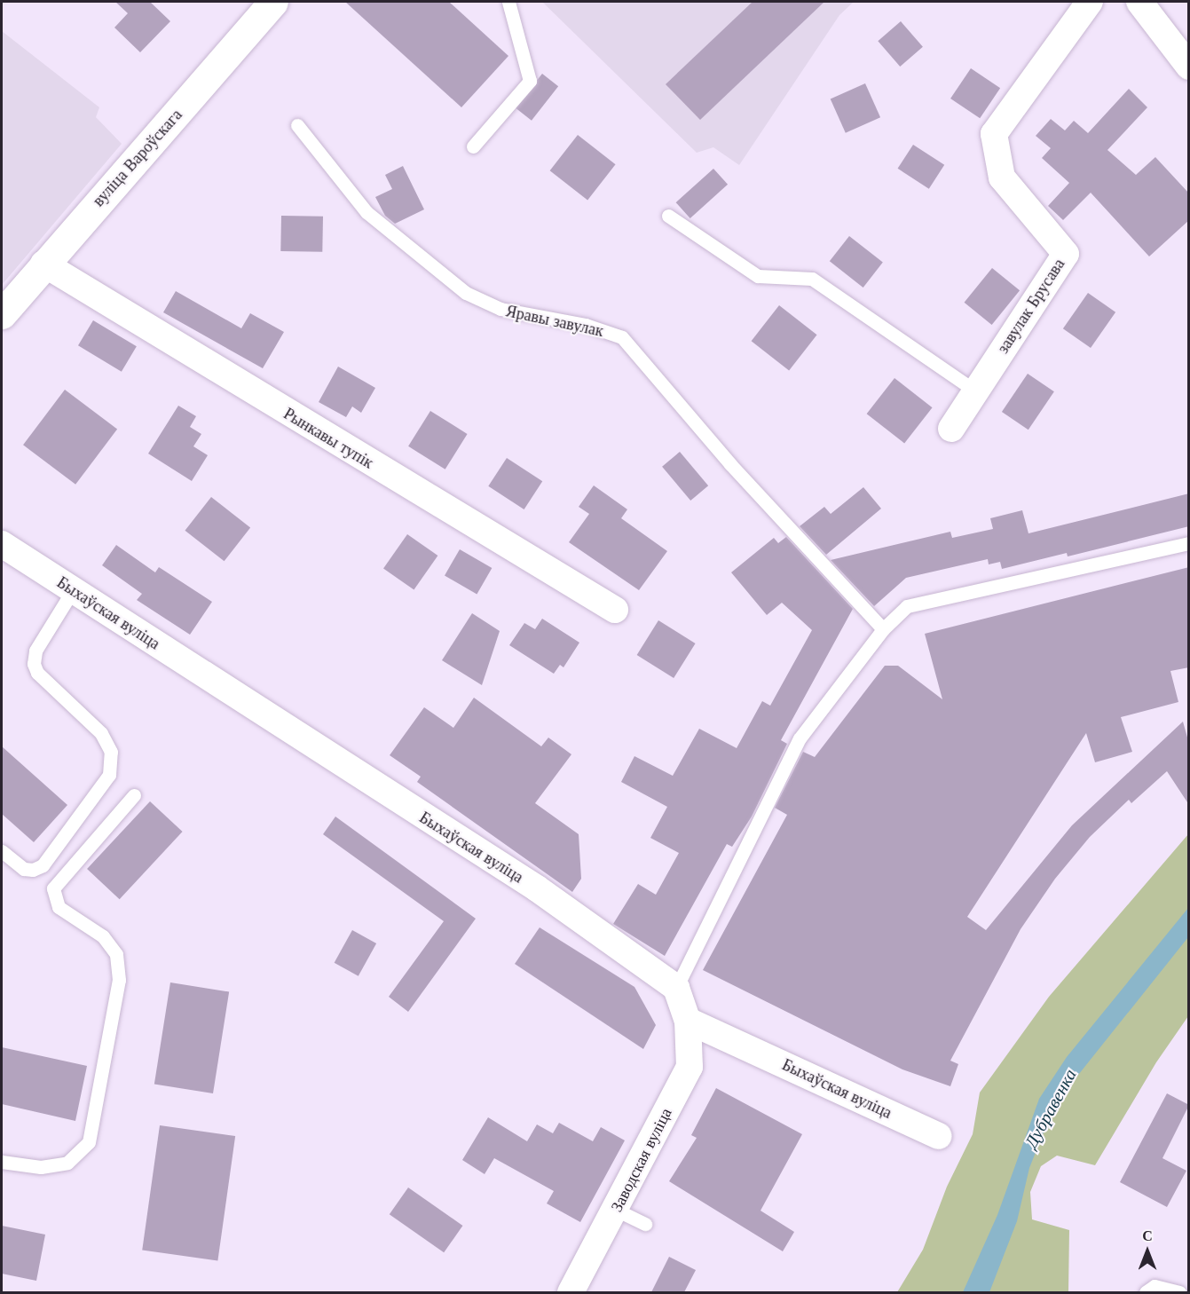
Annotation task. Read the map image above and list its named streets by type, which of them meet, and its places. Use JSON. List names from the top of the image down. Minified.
{"streets":{"street":["вуліца Вароўскага","завулак Брусава","Рынкавы тупік","Быхаўская вуліца","Заводская вуліца"],"lane":["Яравы завулак"]},"crossings":[["вуліца Вароўскага","Рынкавы тупік"],["Быхаўская вуліца","Заводская вуліца"]],"water":["Дубравенка"],"north":"top"}
